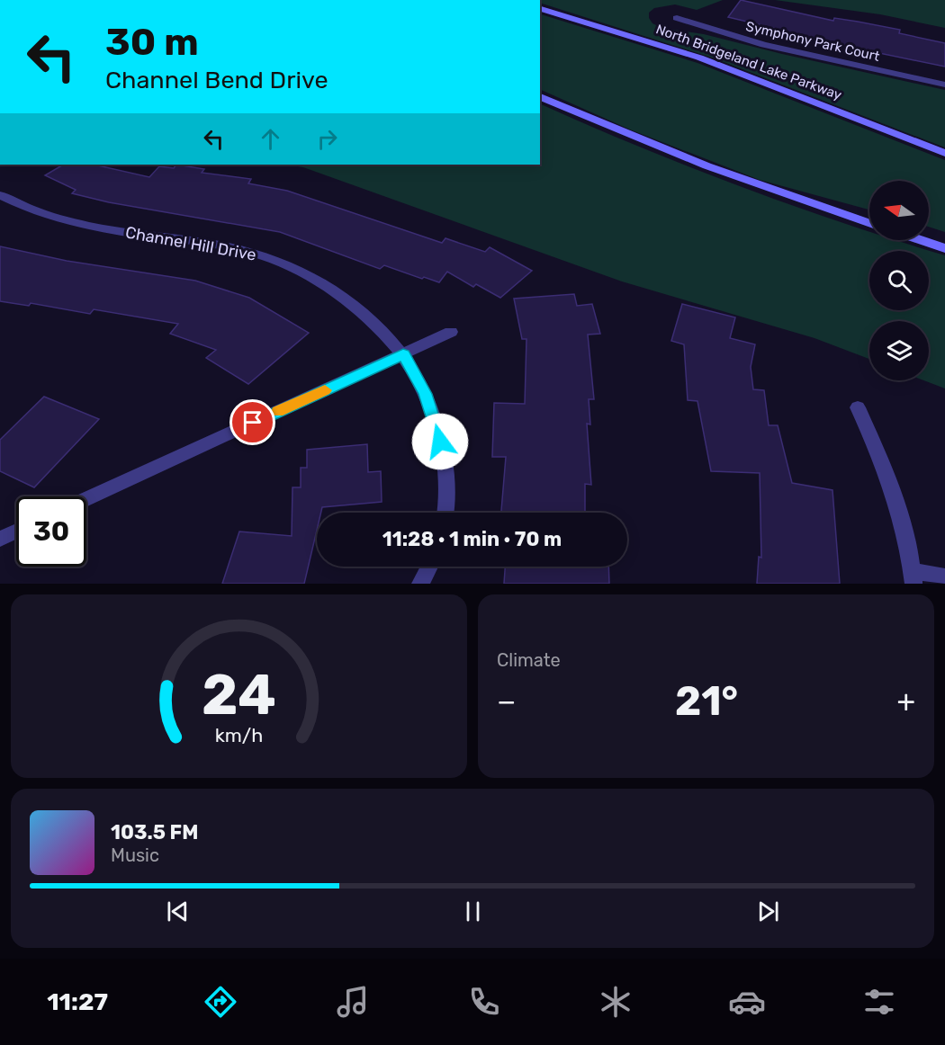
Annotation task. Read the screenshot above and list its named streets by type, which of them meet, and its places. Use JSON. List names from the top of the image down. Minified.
{"streets":{"main road":["North Bridgeland Lake Parkway"],"street":["Symphony Park Court","Channel Hill Drive"]},"north":"left","page":{"turn":["30 m","Channel Bend Drive"],"limit":"30","trip":"11:28 · 1 min · 70 m","tile":"Climate","heat":["−","21°","+"],"song":["103.5 FM","Music"],"tabs":"11:27","gauge":["24","km/h"]}}
